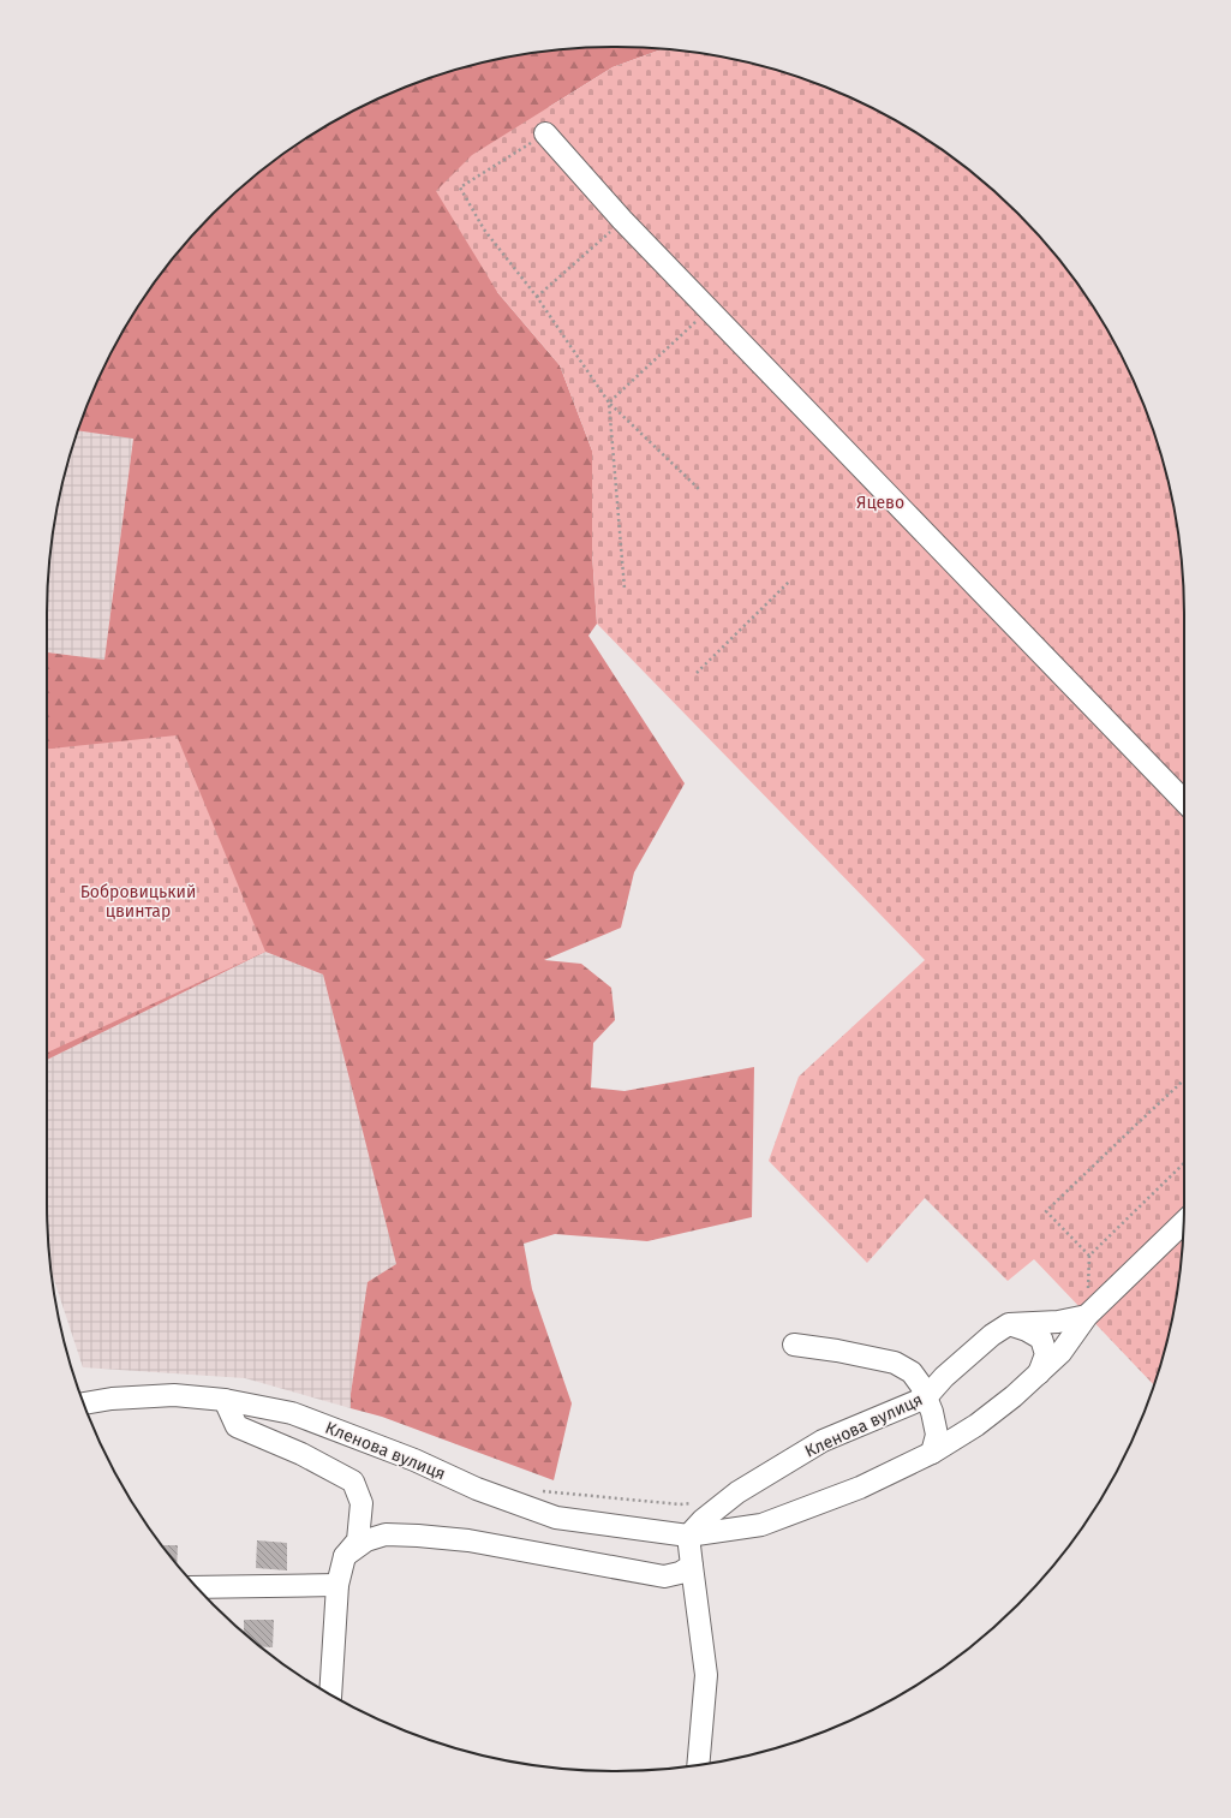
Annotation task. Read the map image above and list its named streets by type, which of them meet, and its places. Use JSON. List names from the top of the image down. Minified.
{"streets":{"street":["Кленова вулиця"]},"parks":["Яцево","Бобровицький цвинтар"]}
